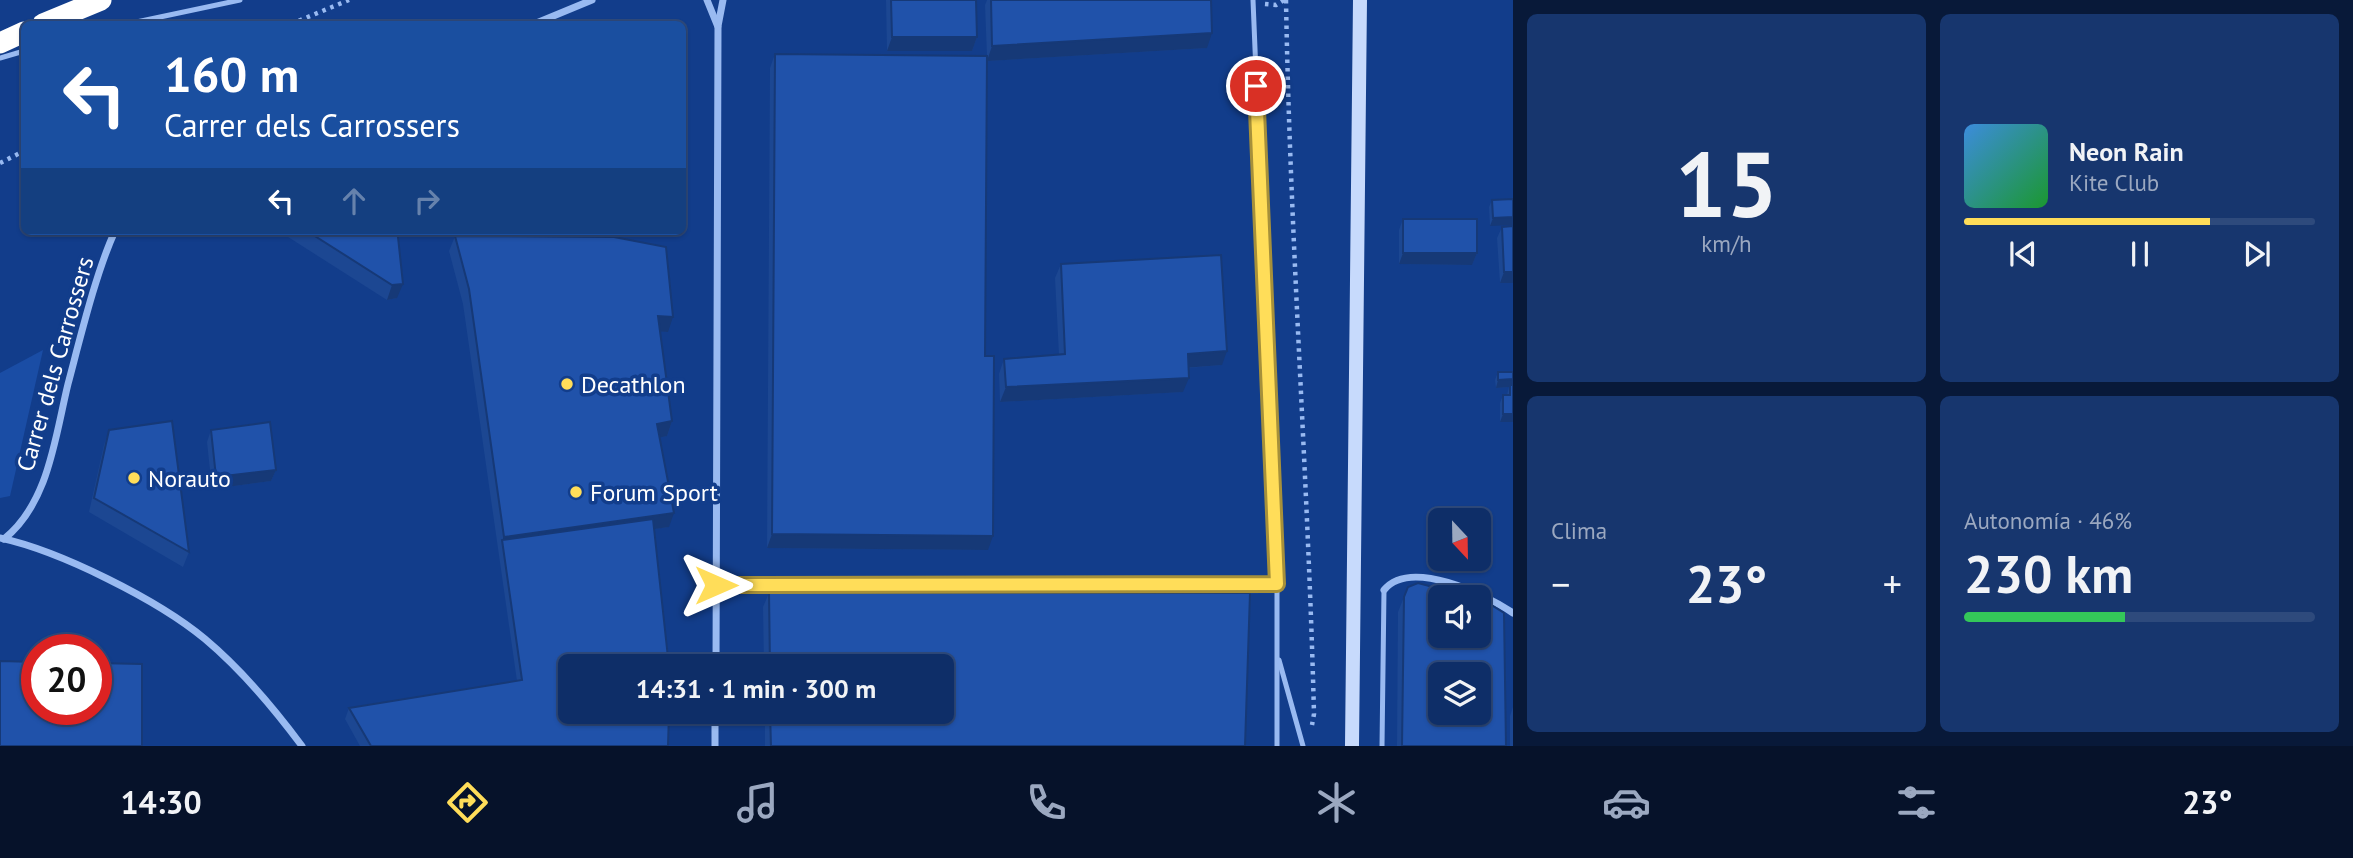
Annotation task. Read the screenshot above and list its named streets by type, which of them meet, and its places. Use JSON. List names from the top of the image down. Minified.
{"streets":{"street":["Carrer dels Carrossers"]},"places":["Decathlon","Norauto","Forum Sport"],"north":"bottom","page":{"tile":[["15","km/h"],"Clima",["Autonomía · 46%","230 km"]],"turn":["160 m","Carrer dels Carrossers"],"song":["Neon Rain","Kite Club"],"heat":["−","23°","+"],"limit":"20","trip":"14:31 · 1 min · 300 m","tabs":["14:30","23°"]}}
